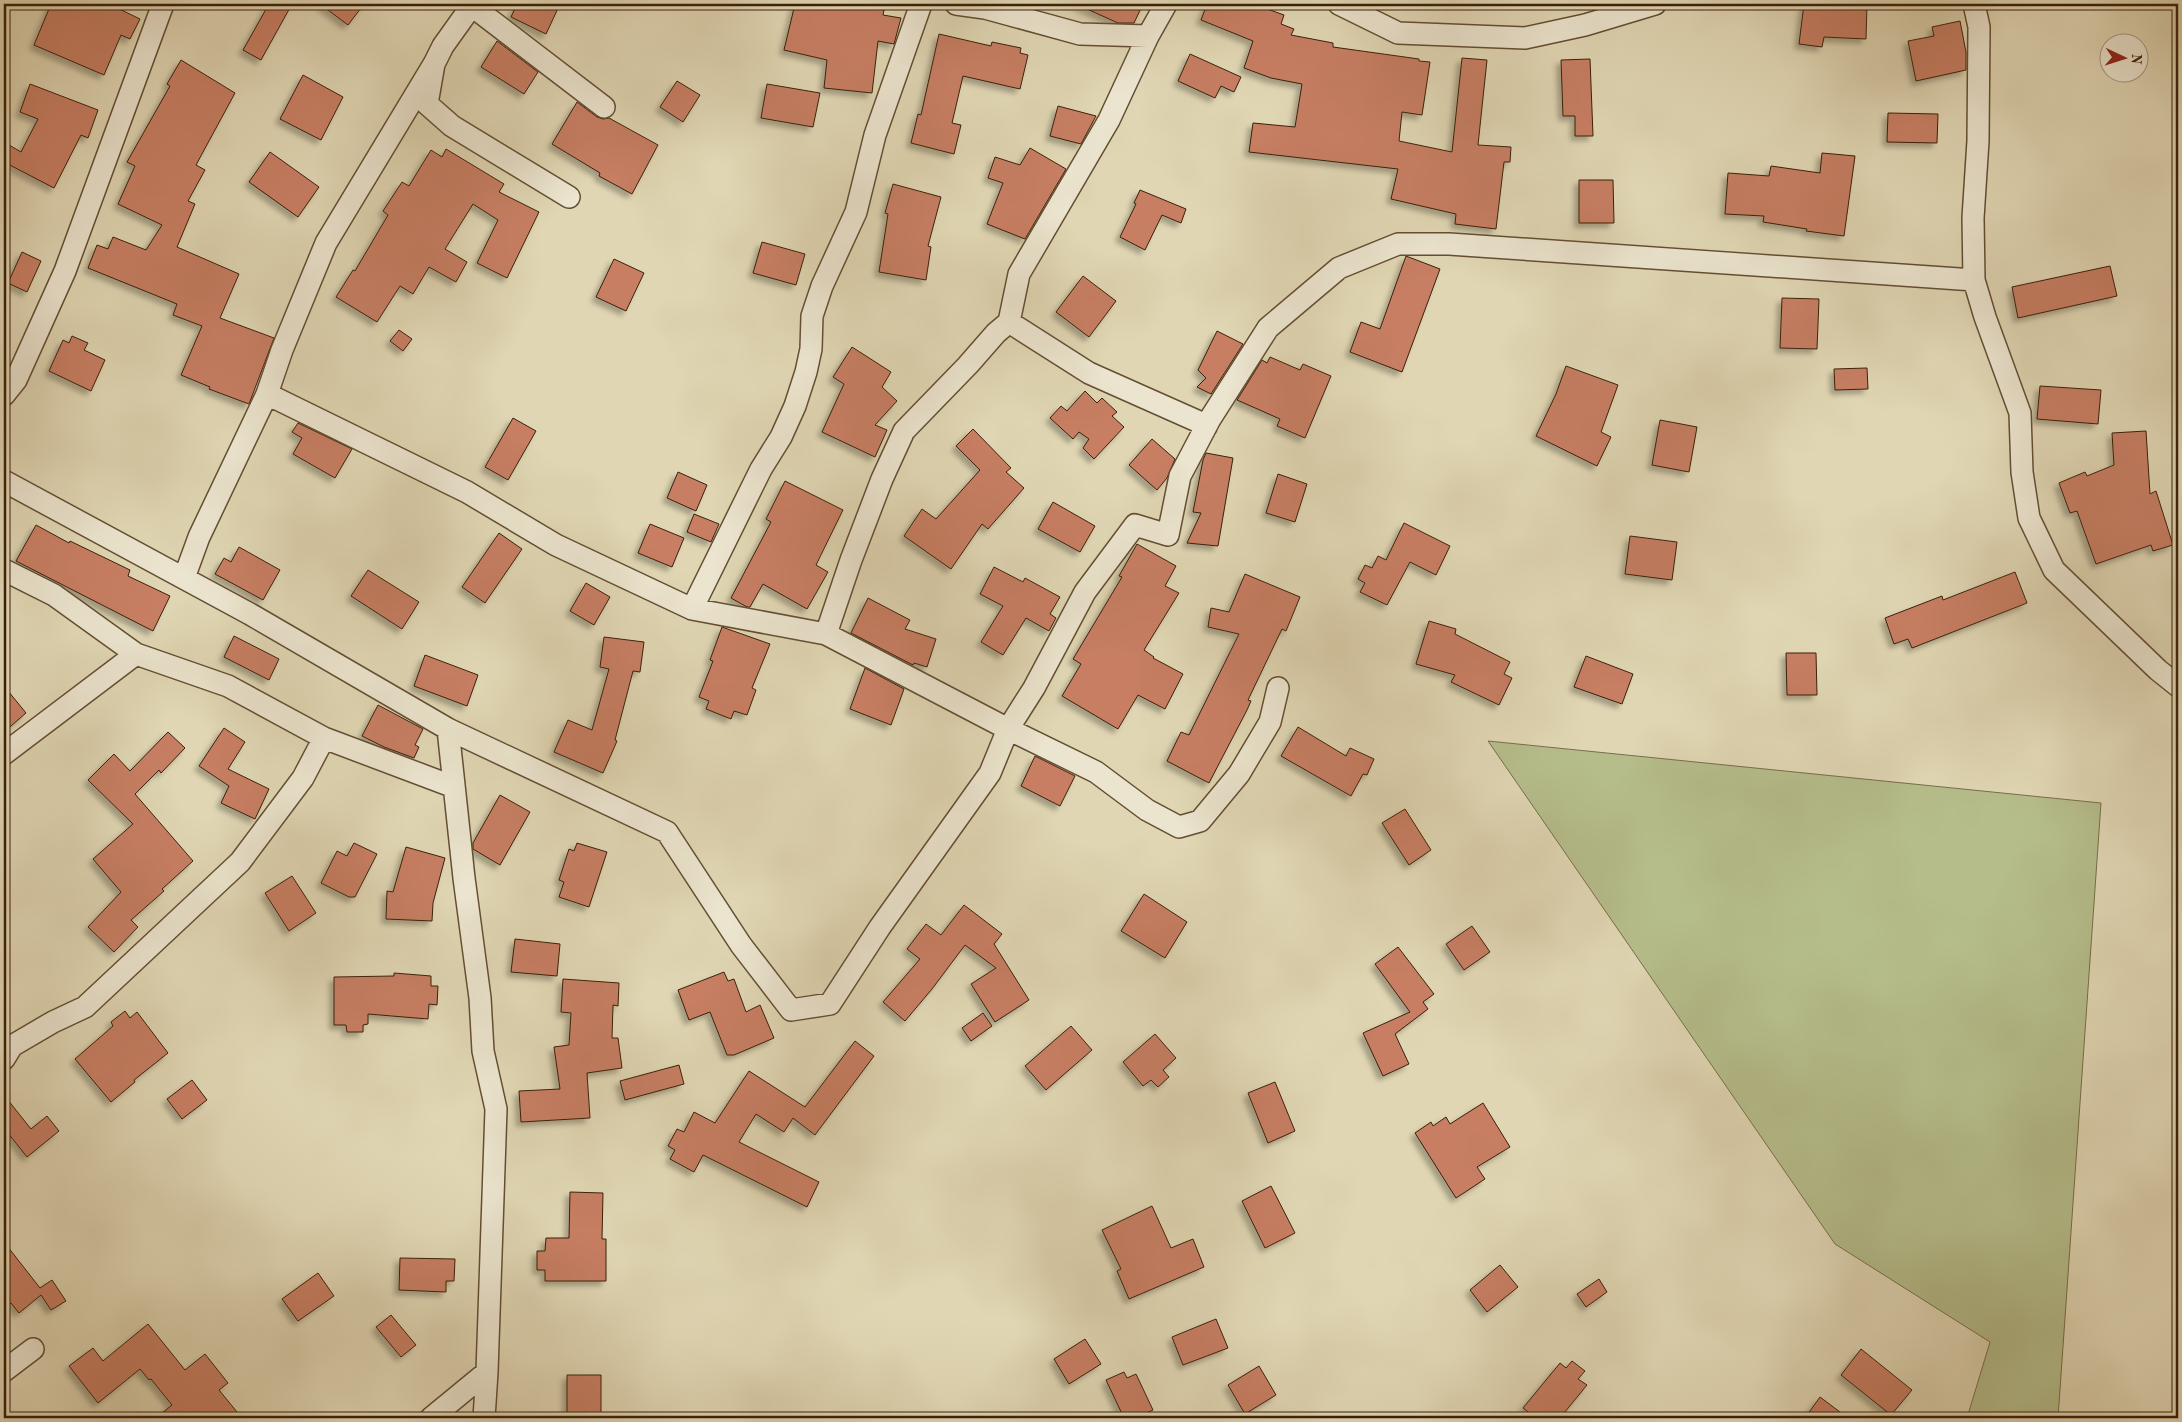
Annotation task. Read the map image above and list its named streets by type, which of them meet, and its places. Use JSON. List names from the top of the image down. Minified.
{"north":"right"}
